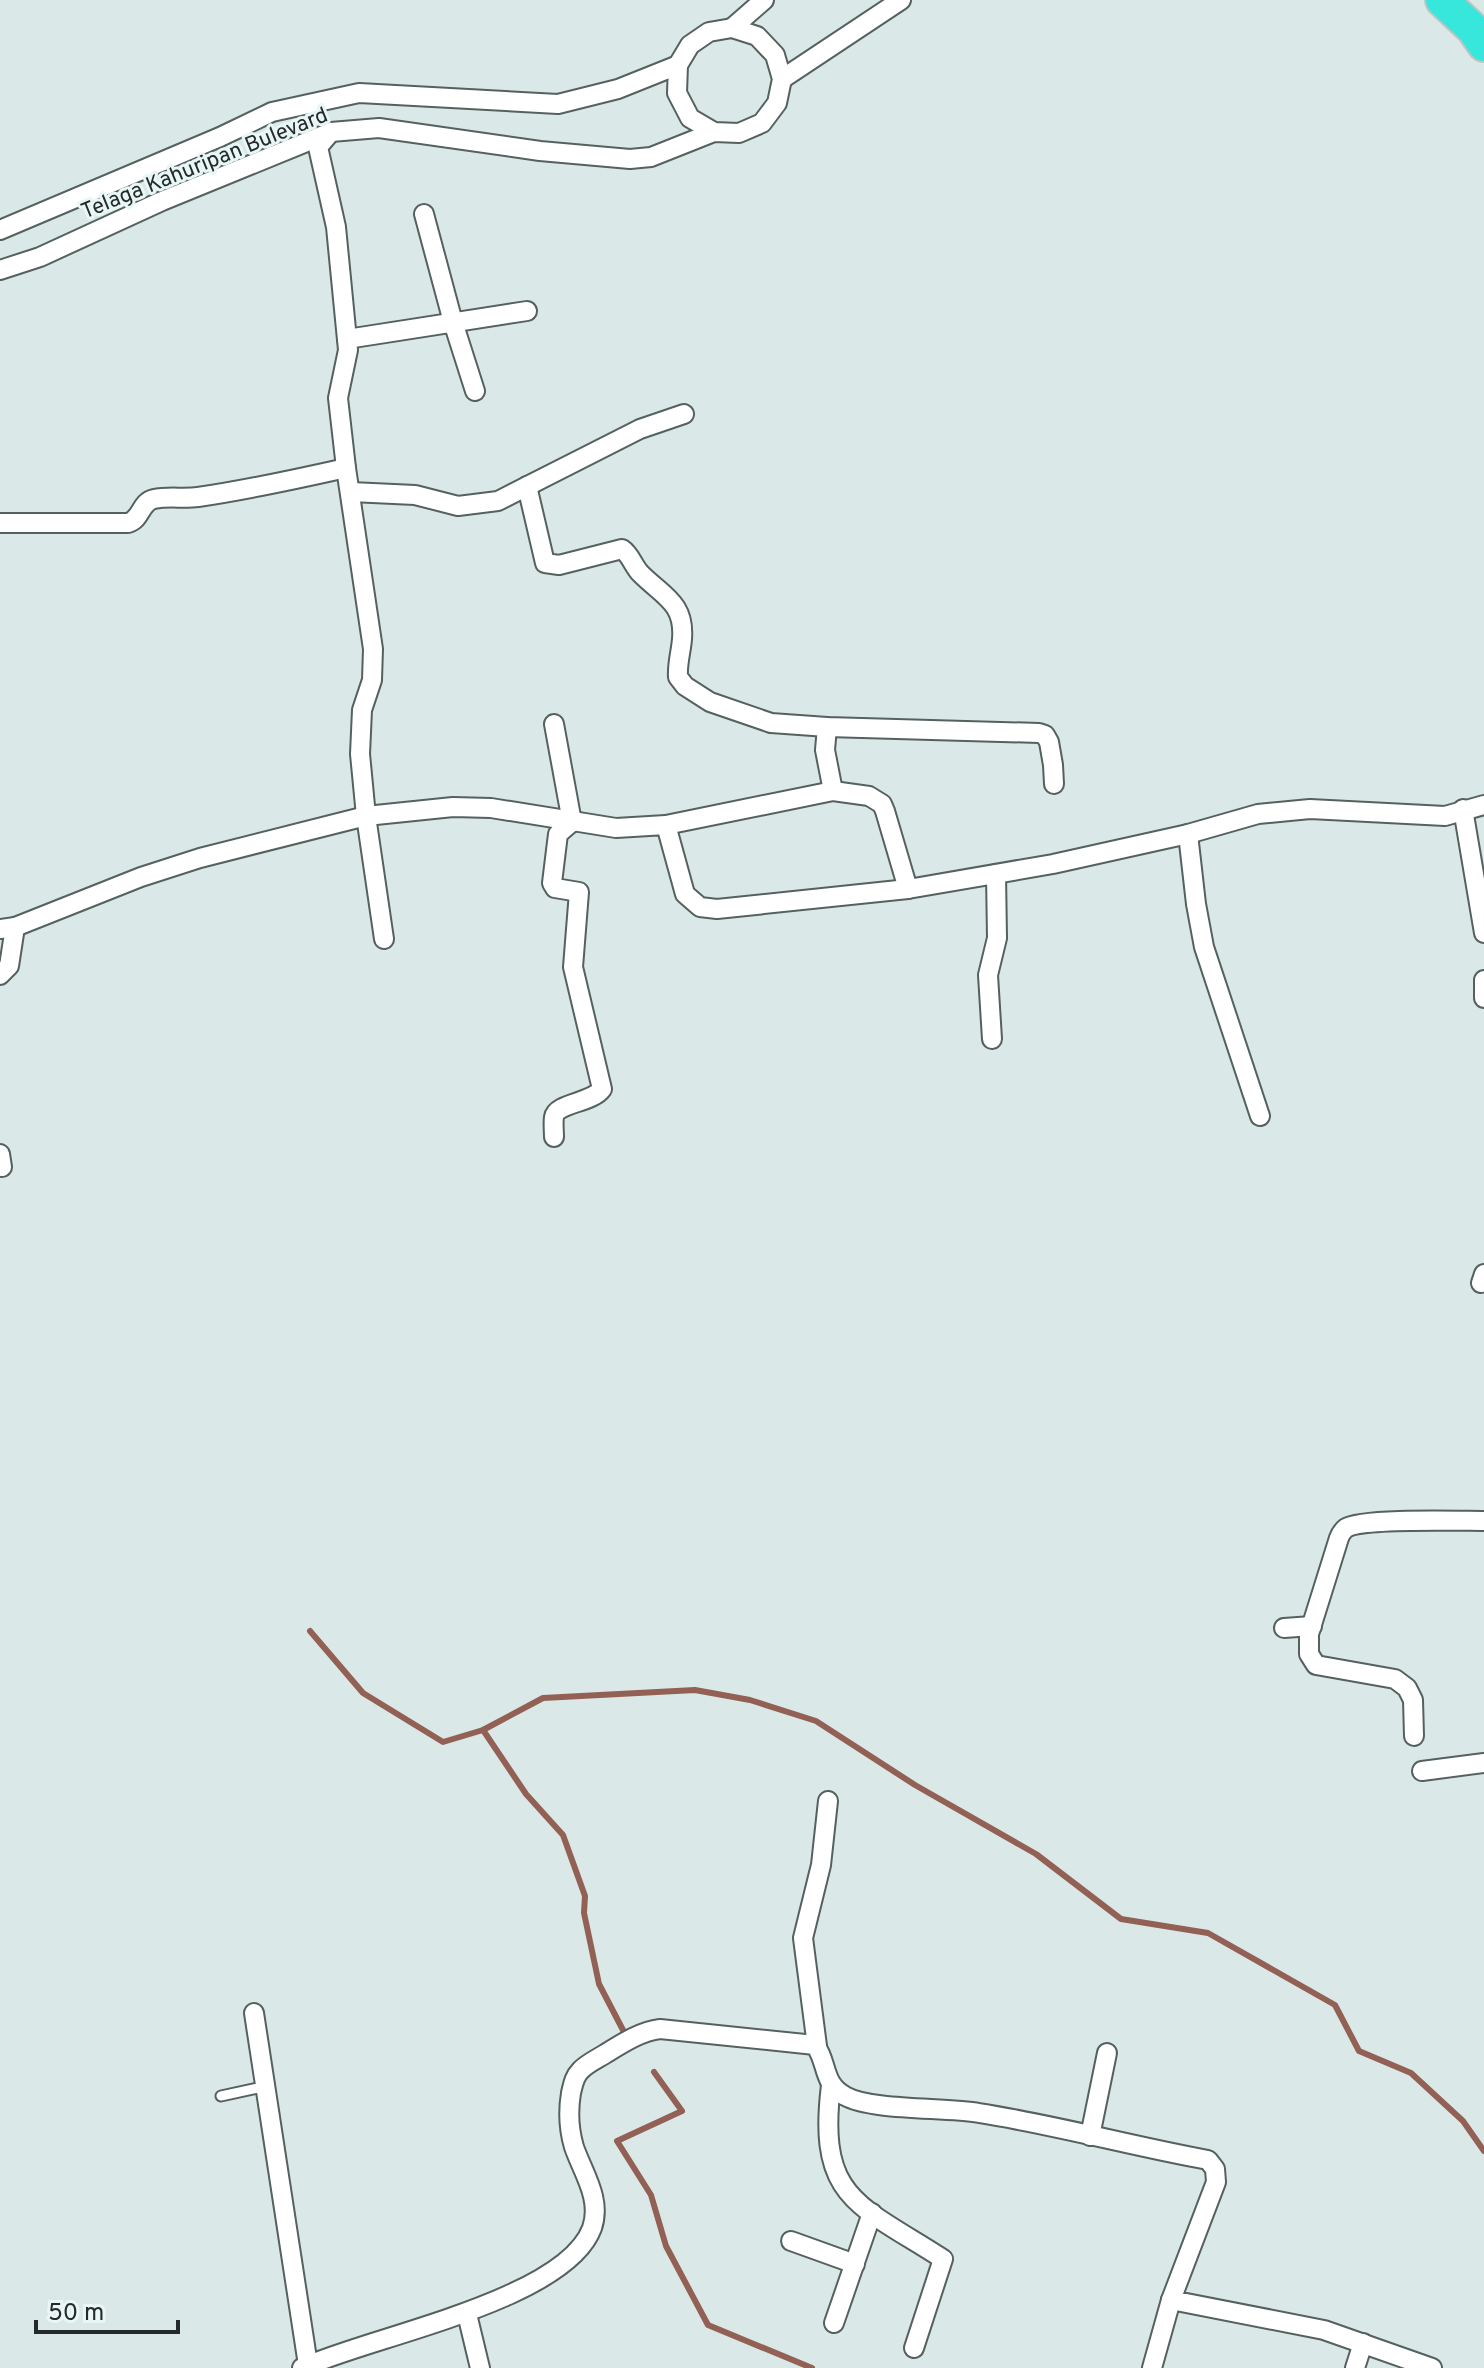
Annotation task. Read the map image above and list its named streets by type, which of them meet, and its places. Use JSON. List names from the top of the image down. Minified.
{"streets":{"street":["Telaga Kahuripan Bulevard"]},"scale_bar":"50 m"}
